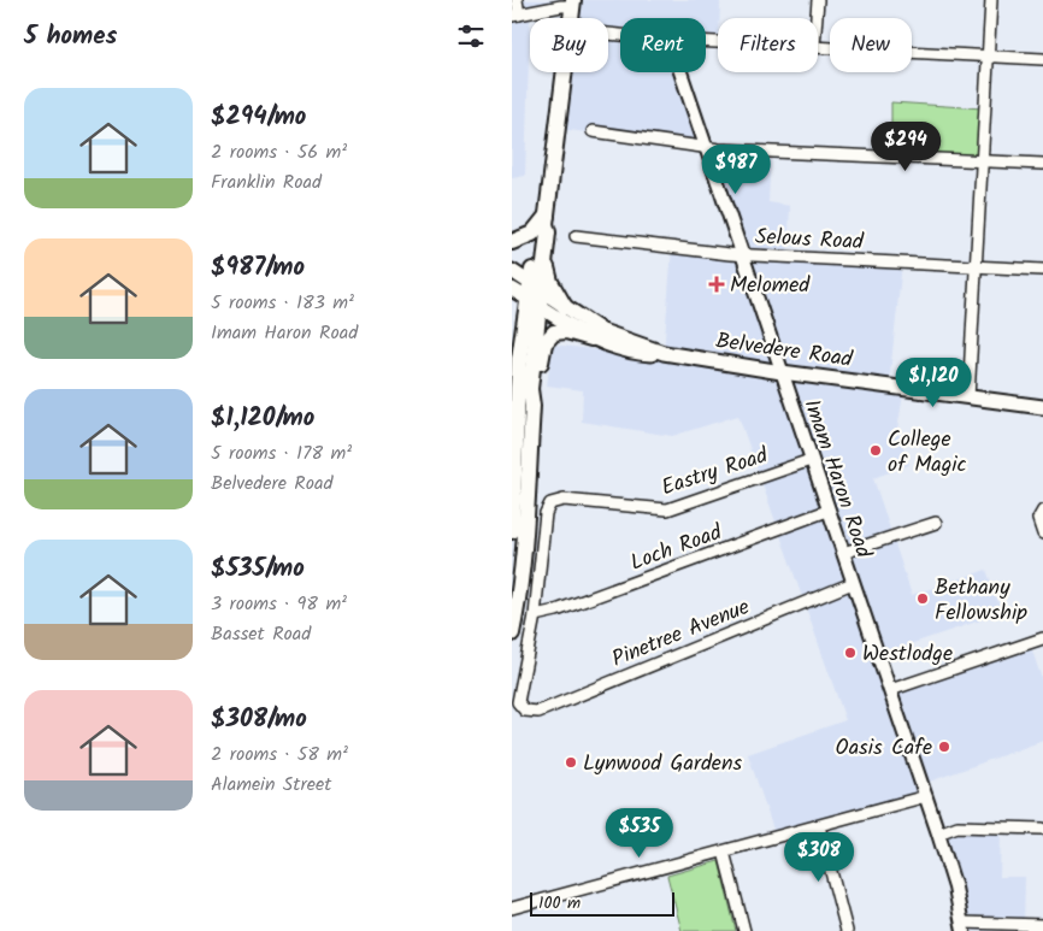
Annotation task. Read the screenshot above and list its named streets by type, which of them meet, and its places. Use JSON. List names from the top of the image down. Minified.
{"streets":{"main road":["Belvedere Road"],"street":["Selous Road","Eastry Road","Imam Haron Road","Loch Road","Pinetree Avenue"]},"crossings":[["Selous Road","Imam Haron Road"],["Belvedere Road","Imam Haron Road"],["Eastry Road","Imam Haron Road"],["Eastry Road","Loch Road"],["Eastry Road","Pinetree Avenue"],["Imam Haron Road","Loch Road"],["Imam Haron Road","Pinetree Avenue"]],"places":{"health":["Melomed"],"other":["College of Magic","Bethany Fellowship","Westlodge","Oasis Cafe","Lynwood Gardens"]},"scale_bar":"100 m","page":{"heading":"5 homes","chip":["Buy","Rent","Filters","New"],"list":[{"name":"$294/mo","note":"2 rooms · 56 m² · Franklin Road"},{"name":"$987/mo","note":"5 rooms · 183 m² · Imam Haron Road"},{"name":"$1,120/mo","note":"5 rooms · 178 m² · Belvedere Road"},{"name":"$535/mo","note":"3 rooms · 98 m² · Basset Road"},{"name":"$308/mo","note":"2 rooms · 58 m² · Alamein Street"}],"price":["$294","$987","$1,120","$535","$308"],"scale":"100 m"}}
